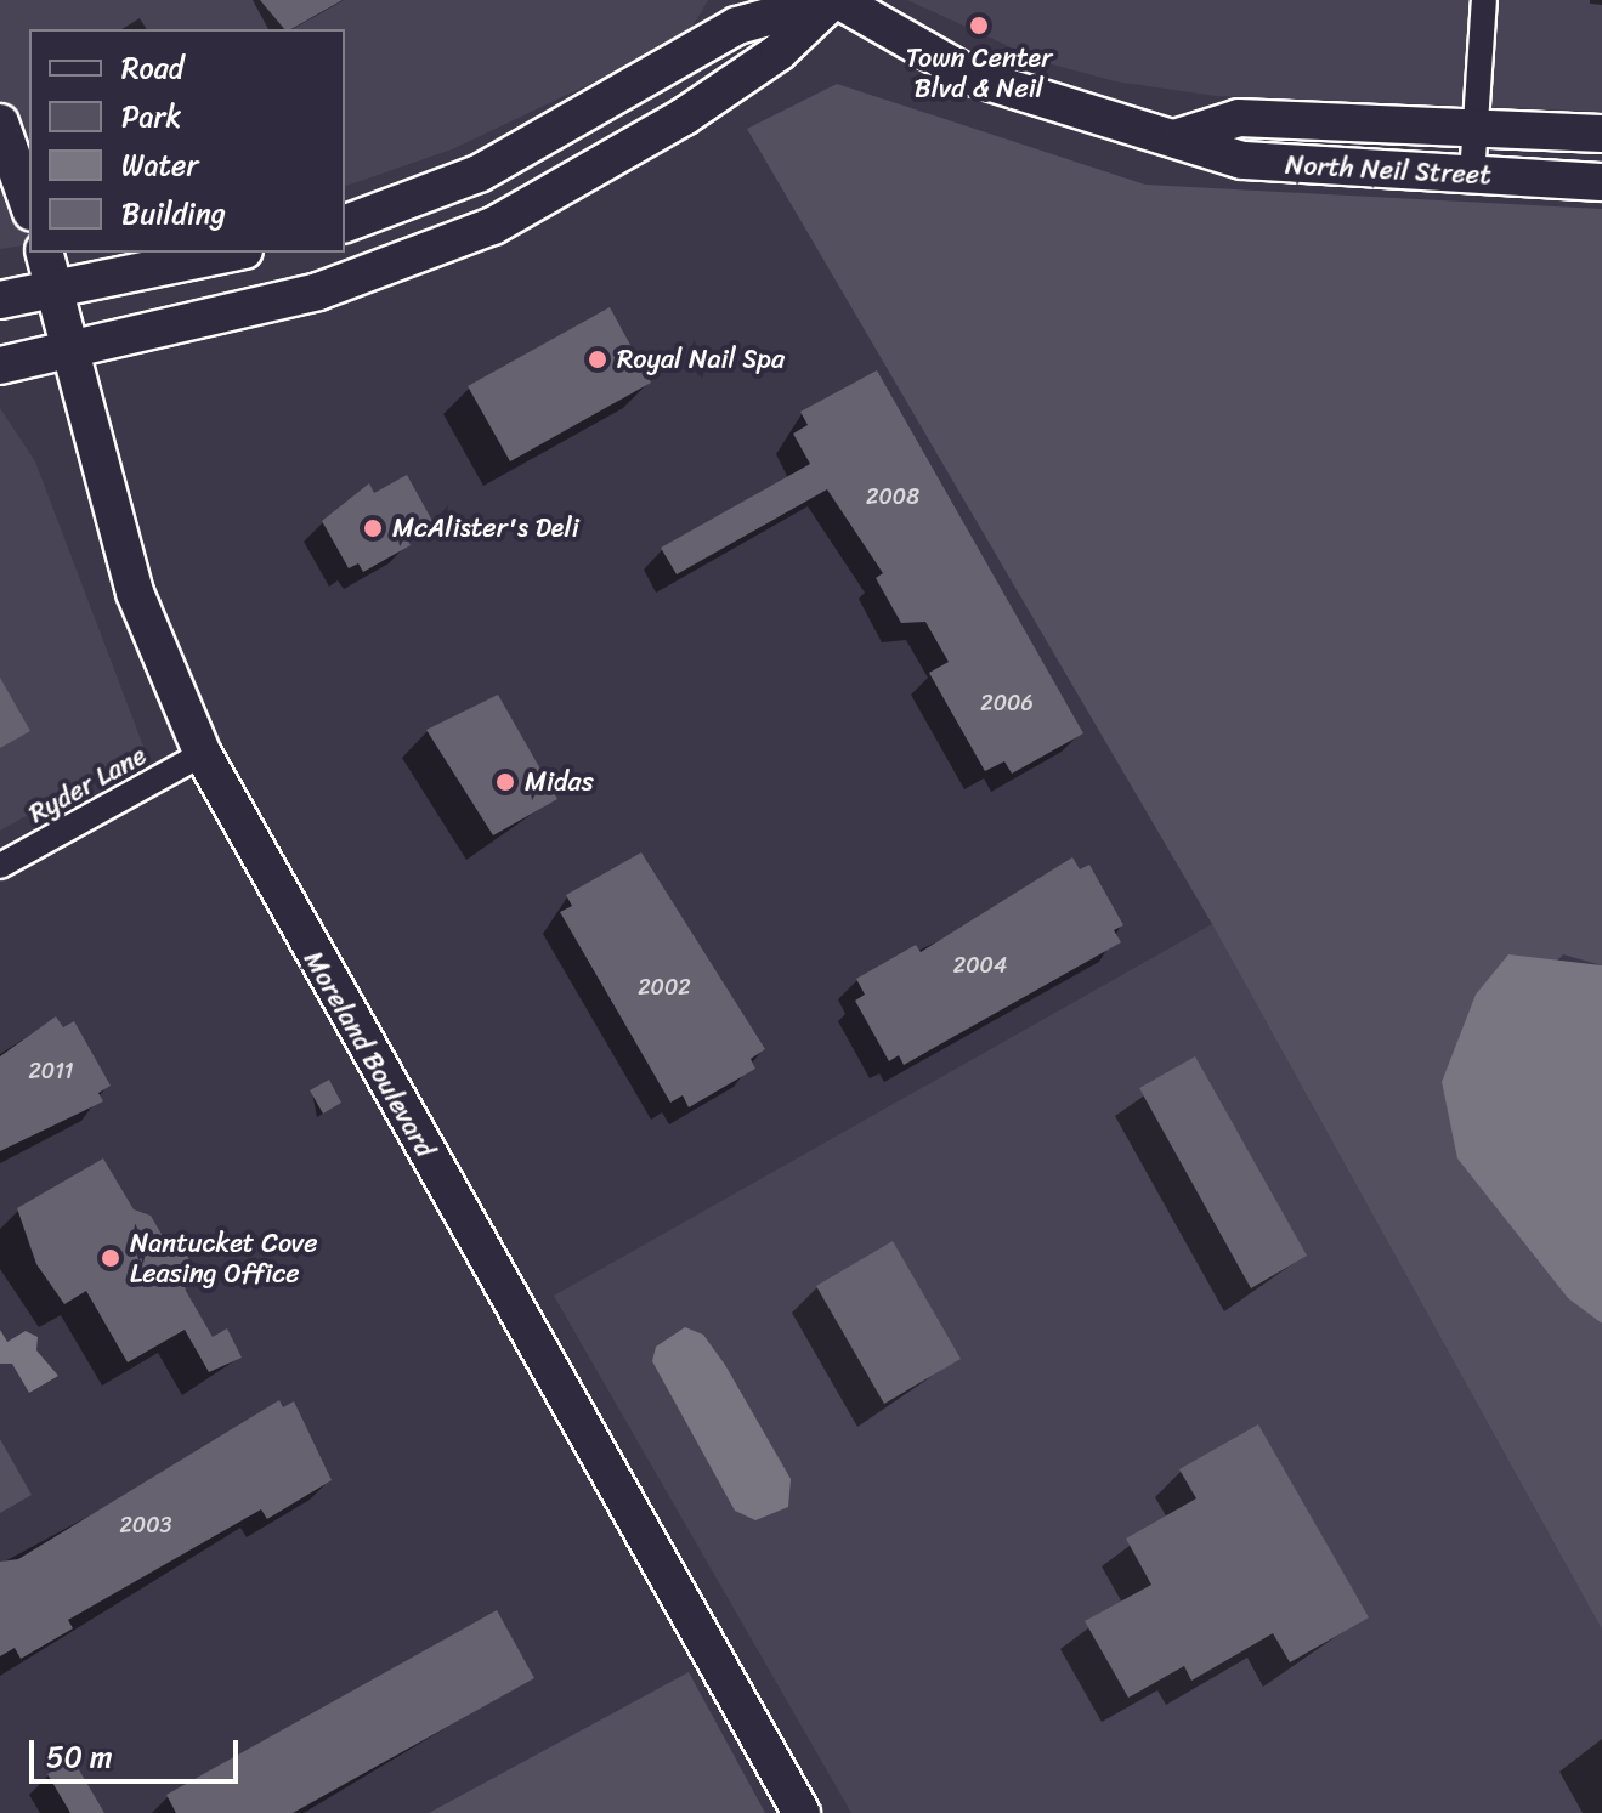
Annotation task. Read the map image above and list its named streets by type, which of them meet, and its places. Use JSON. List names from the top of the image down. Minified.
{"streets":{"main road":["North Neil Street","Moreland Boulevard"],"street":["Ryder Lane"]},"crossings":[["Ryder Lane","Moreland Boulevard"]],"places":["Town Center Blvd & Neil","Royal Nail Spa","McAlister's Deli","Midas","Nantucket Cove Leasing Office"],"house_numbers":["2008","2006","2004","2002","2011","2003"],"legend":["Road","Park","Water","Building"],"scale_bar":"50 m"}
